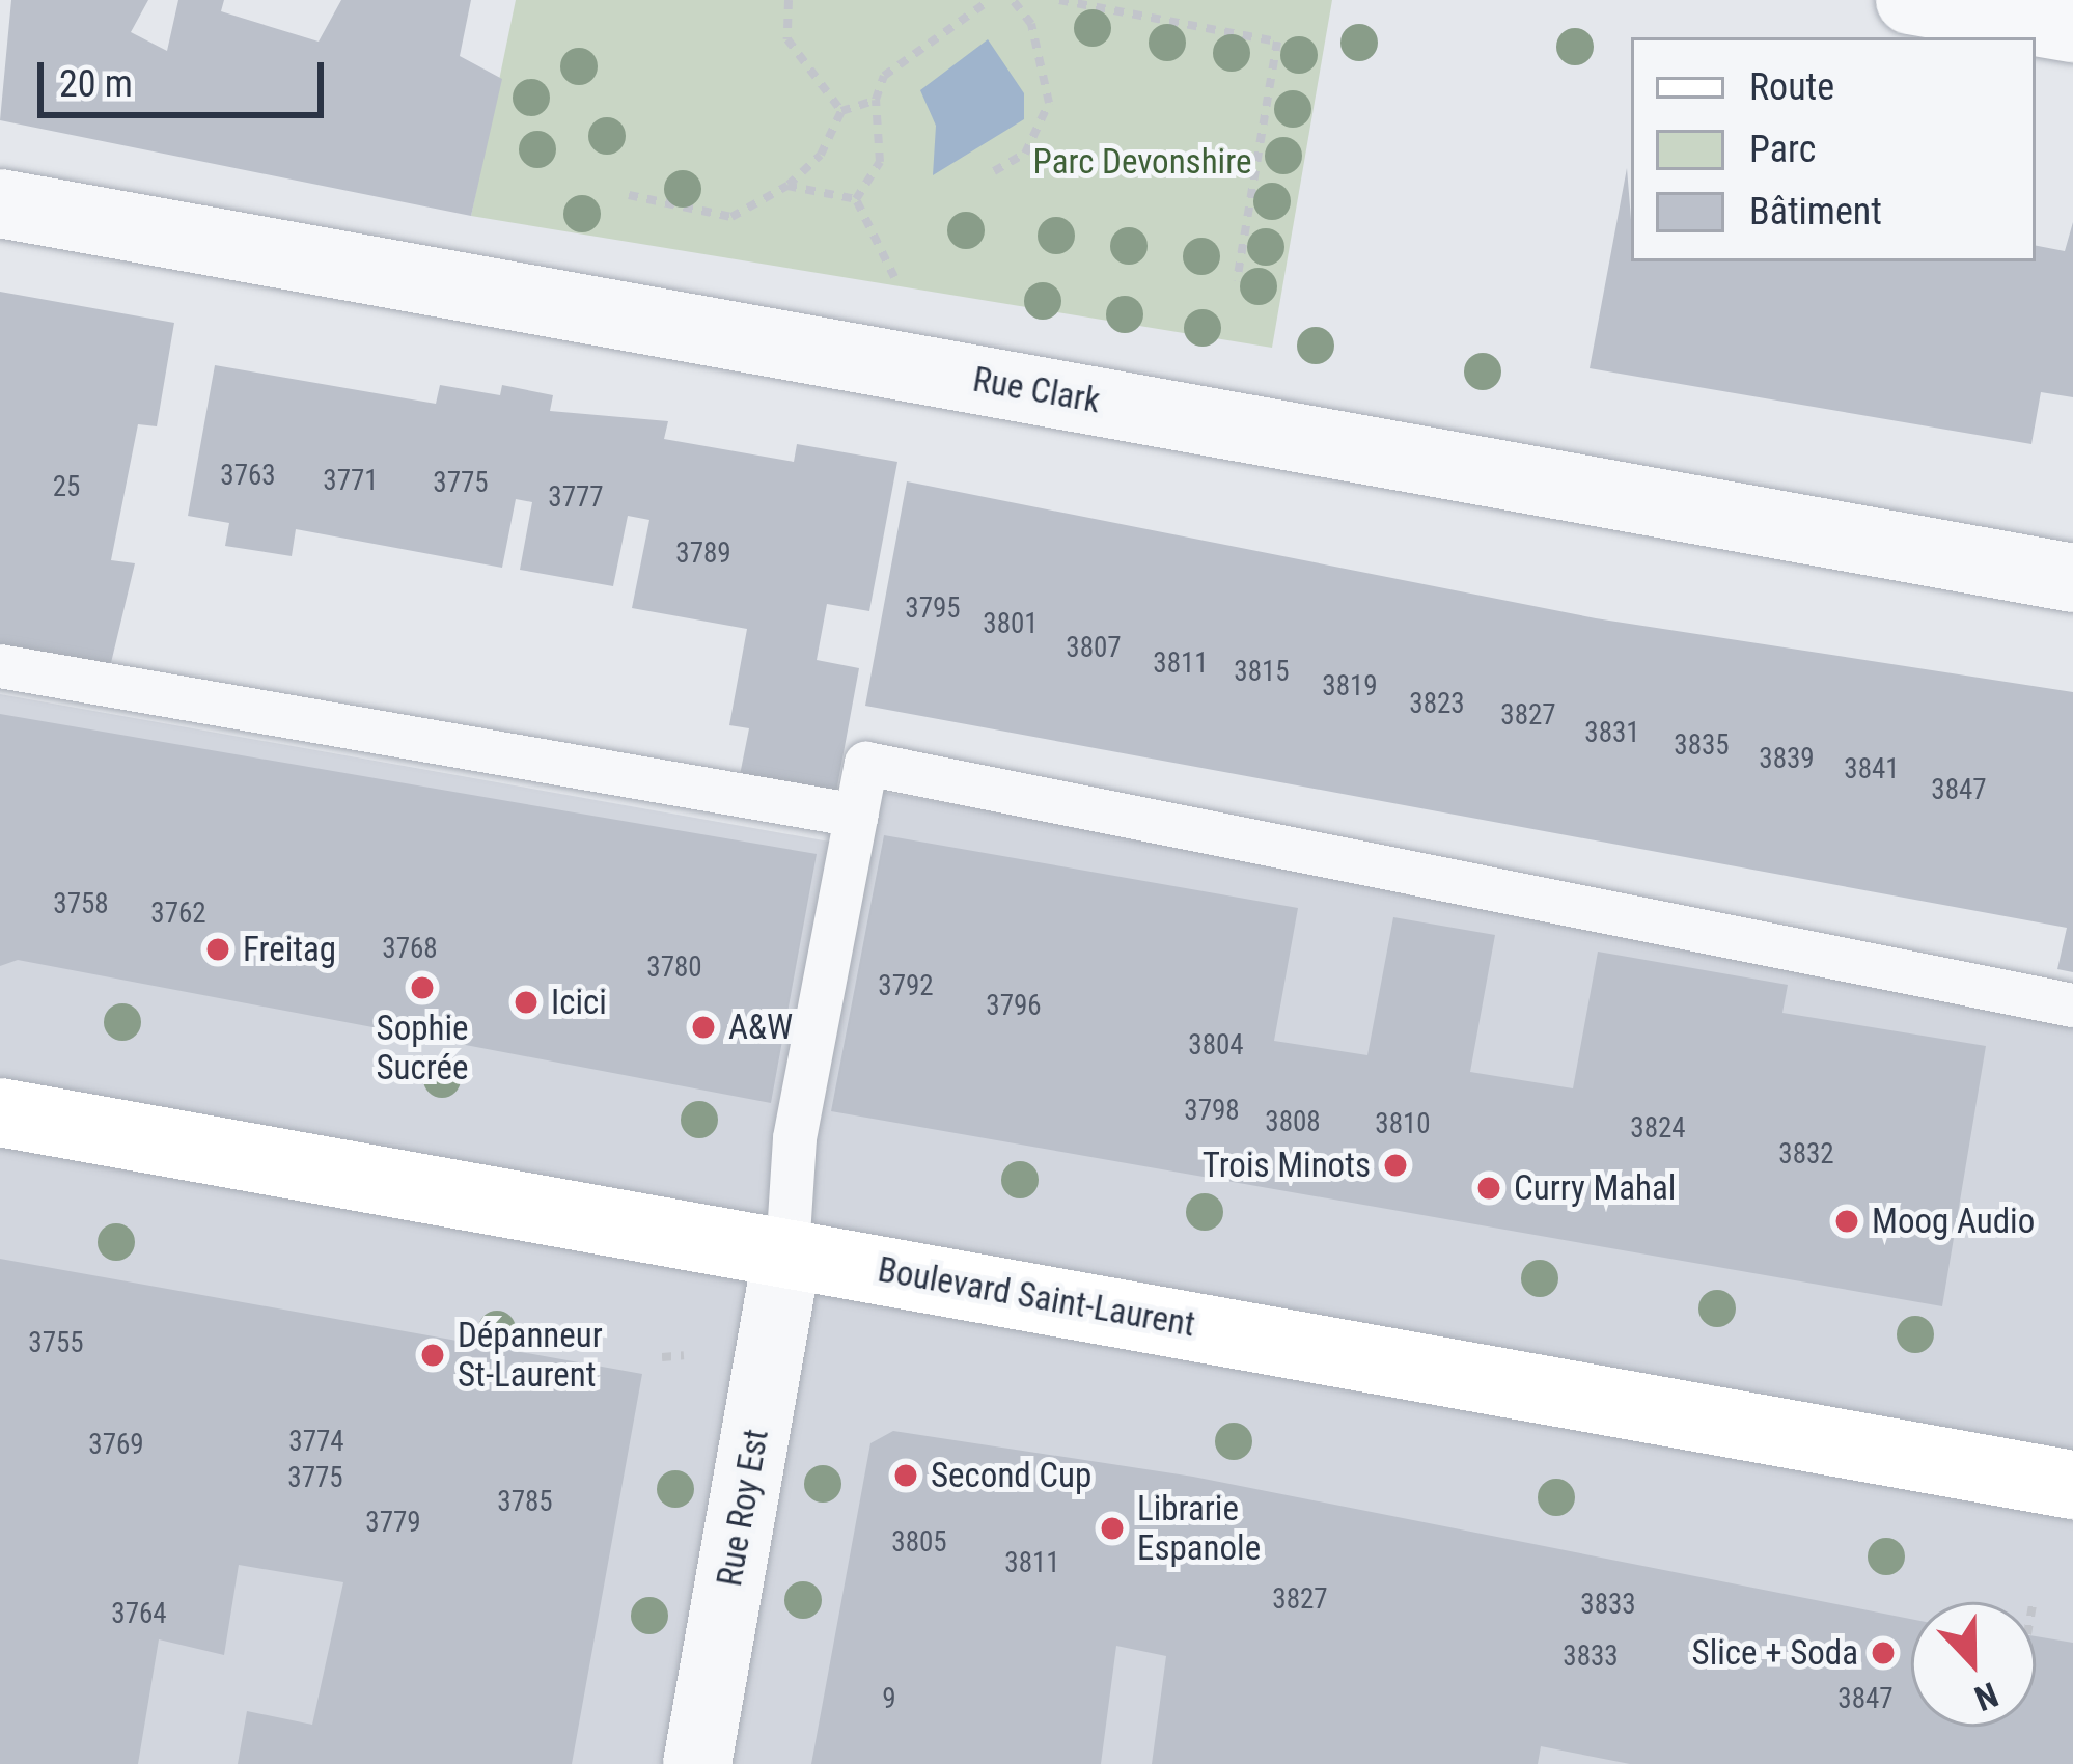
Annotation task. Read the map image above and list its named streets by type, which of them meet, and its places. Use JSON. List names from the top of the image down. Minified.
{"streets":{"main road":["Boulevard Saint-Laurent"],"street":["Rue Clark","Rue Roy Est"]},"crossings":[["Boulevard Saint-Laurent","Rue Roy Est"]],"parks":["Parc Devonshire"],"places":["Freitag","Sophie Sucrée","Icici","A&W","Trois Minots","Curry Mahal","Moog Audio","Dépanneur St-Laurent","Second Cup","Librarie Espanole","Slice + Soda"],"house_numbers":["3763","3771","3775","25","3777","3789","3795","3801","3807","3811","3815","3819","3823","3827","3831","3835","3839","3841","3847","3758","3762","3768","3780","3792","3796","3804","3798","3808","3810","3824","3832","3755","3774","3769","3775","3785","3779","3805","3811","3827","3833","3764","3833","9","3847"],"legend":["Route","Parc","Bâtiment"],"scale_bar":"20 m","north":"bottom"}
